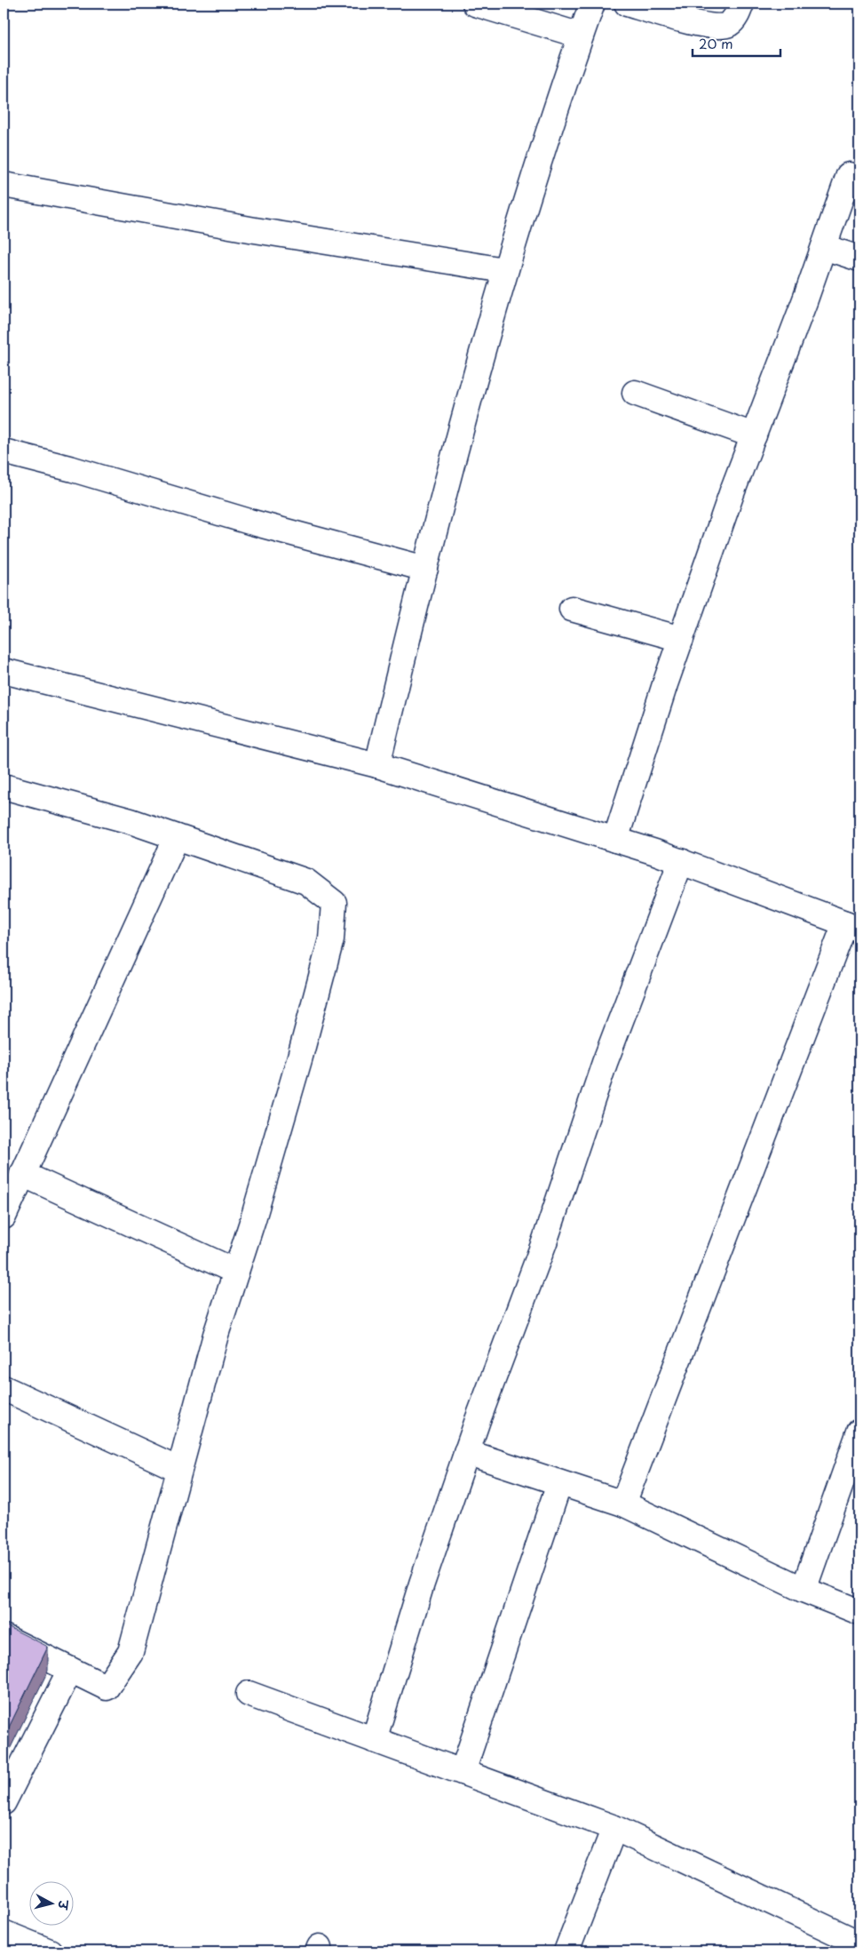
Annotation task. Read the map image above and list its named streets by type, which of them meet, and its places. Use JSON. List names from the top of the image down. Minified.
{"scale_bar":"20 m","north":"right"}
